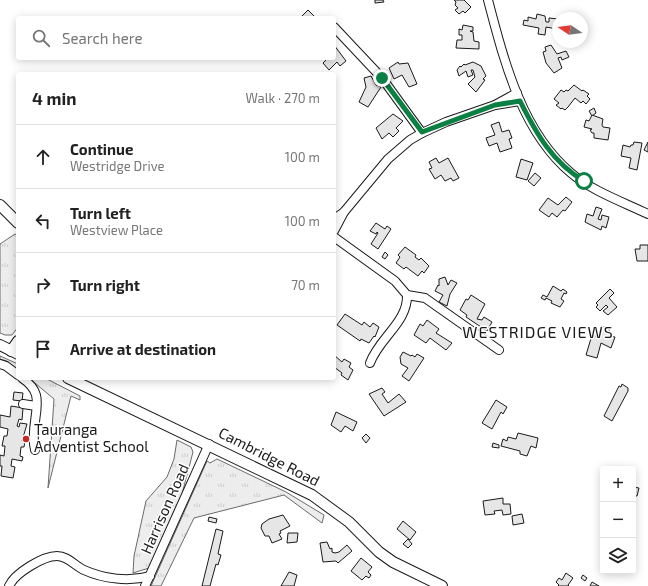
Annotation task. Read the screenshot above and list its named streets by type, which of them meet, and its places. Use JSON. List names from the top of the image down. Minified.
{"streets":{"main road":["Cambridge Road"],"street":["Harrison Road"]},"crossings":[["Cambridge Road","Harrison Road"]],"districts":["WESTRIDGE VIEWS"],"places":["Tauranga Adventist School"],"north":"left","page":{"search":"Search here","heading":["4 min","Walk · 270 m"],"list":[["Continue","Westridge Drive","100 m"],["Turn left","Westview Place","100 m"],["Turn right","70 m"],"Arrive at destination"],"map_buttons":["+","−"]}}
